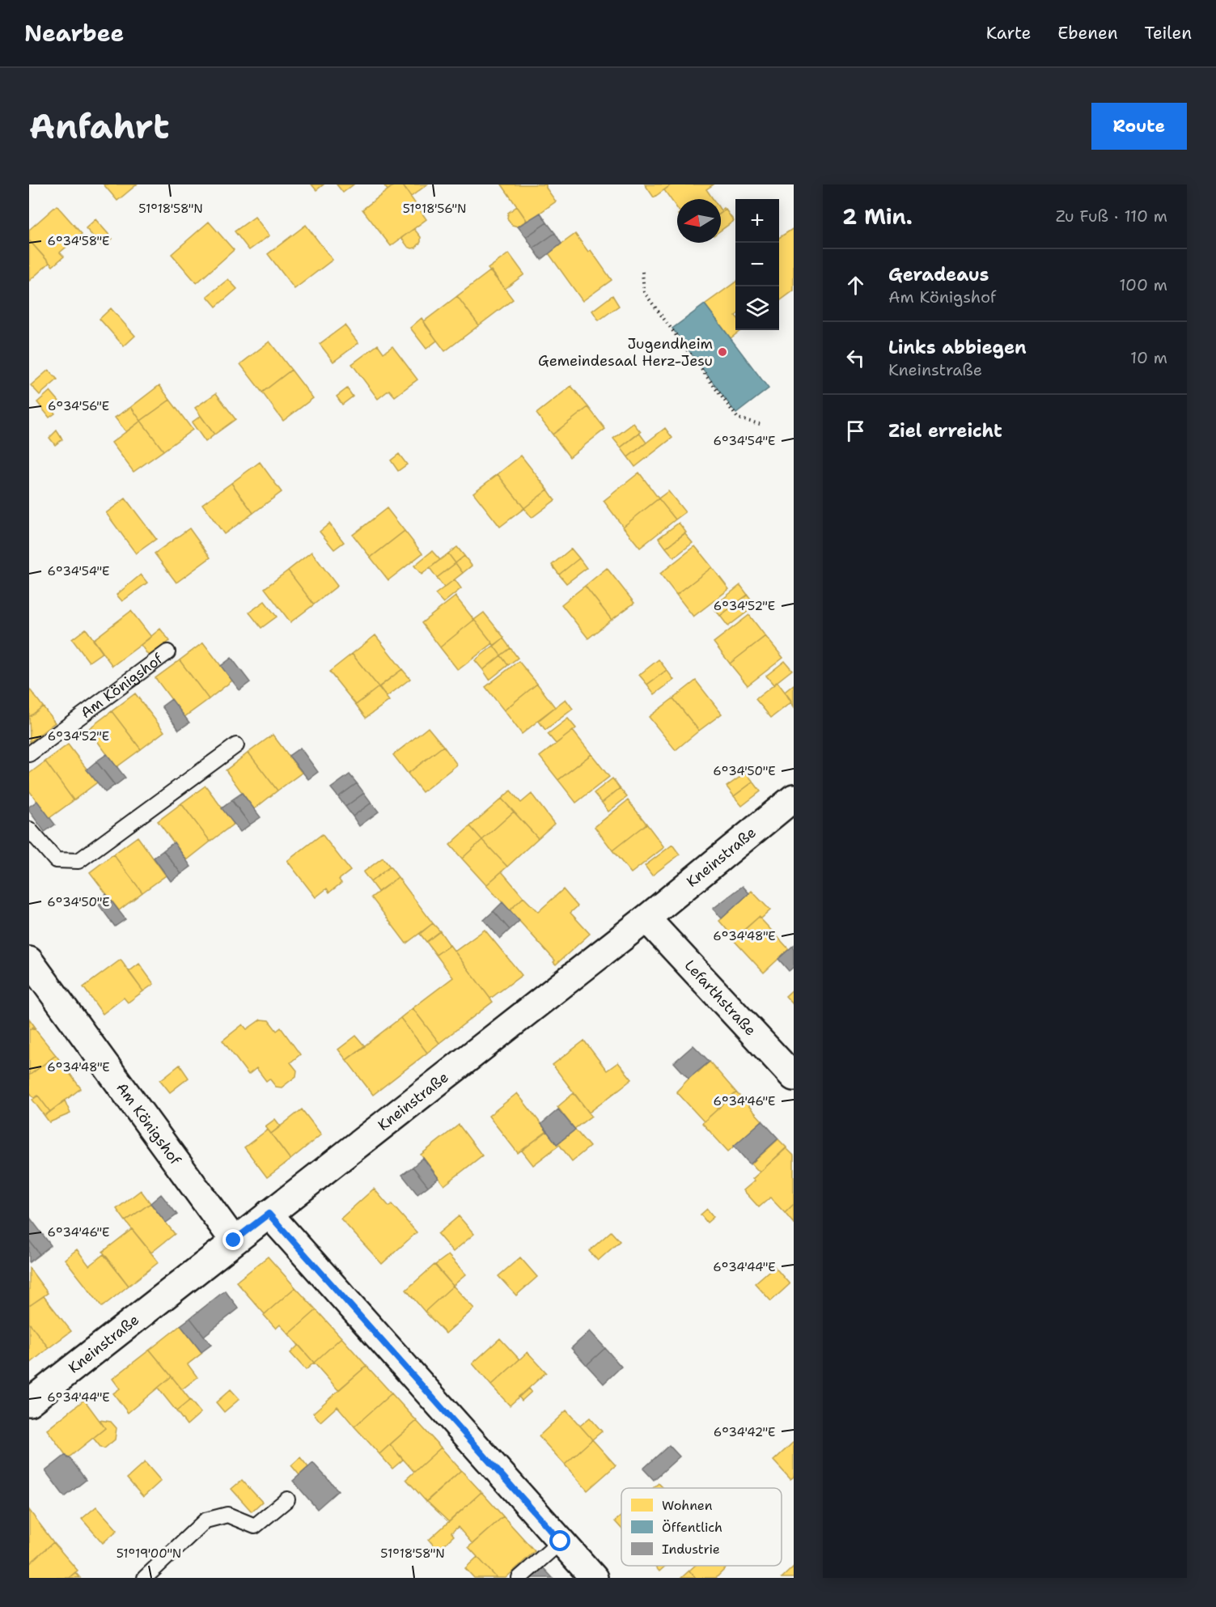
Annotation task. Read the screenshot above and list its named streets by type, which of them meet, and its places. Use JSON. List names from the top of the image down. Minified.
{"streets":{"street":["Am Königshof","Kneinstraße","Lefarthstraße"]},"crossings":[["Am Königshof","Kneinstraße"],["Kneinstraße","Lefarthstraße"]],"places":["Jugendheim Gemeindesaal Herz-Jesu"],"legend":["Wohnen","Öffentlich","Industrie"],"north":"left","page":{"header":"Nearbee","nav":["Karte","Ebenen","Teilen"],"buttons":"Route","title":"Anfahrt","heading":["2 Min.","Zu Fuß · 110 m"],"map_buttons":["+","−"],"list":[["Geradeaus","Am Königshof","100 m"],["Links abbiegen","Kneinstraße","10 m"],"Ziel erreicht"]},"coordinates":["51°18'58\"N","51°18'56\"N","6°34'58\"E","6°34'56\"E","6°34'54\"E","6°34'52\"E","6°34'50\"E","6°34'48\"E","6°34'46\"E","6°34'44\"E","6°34'42\"E","51°19'00\"N"]}
